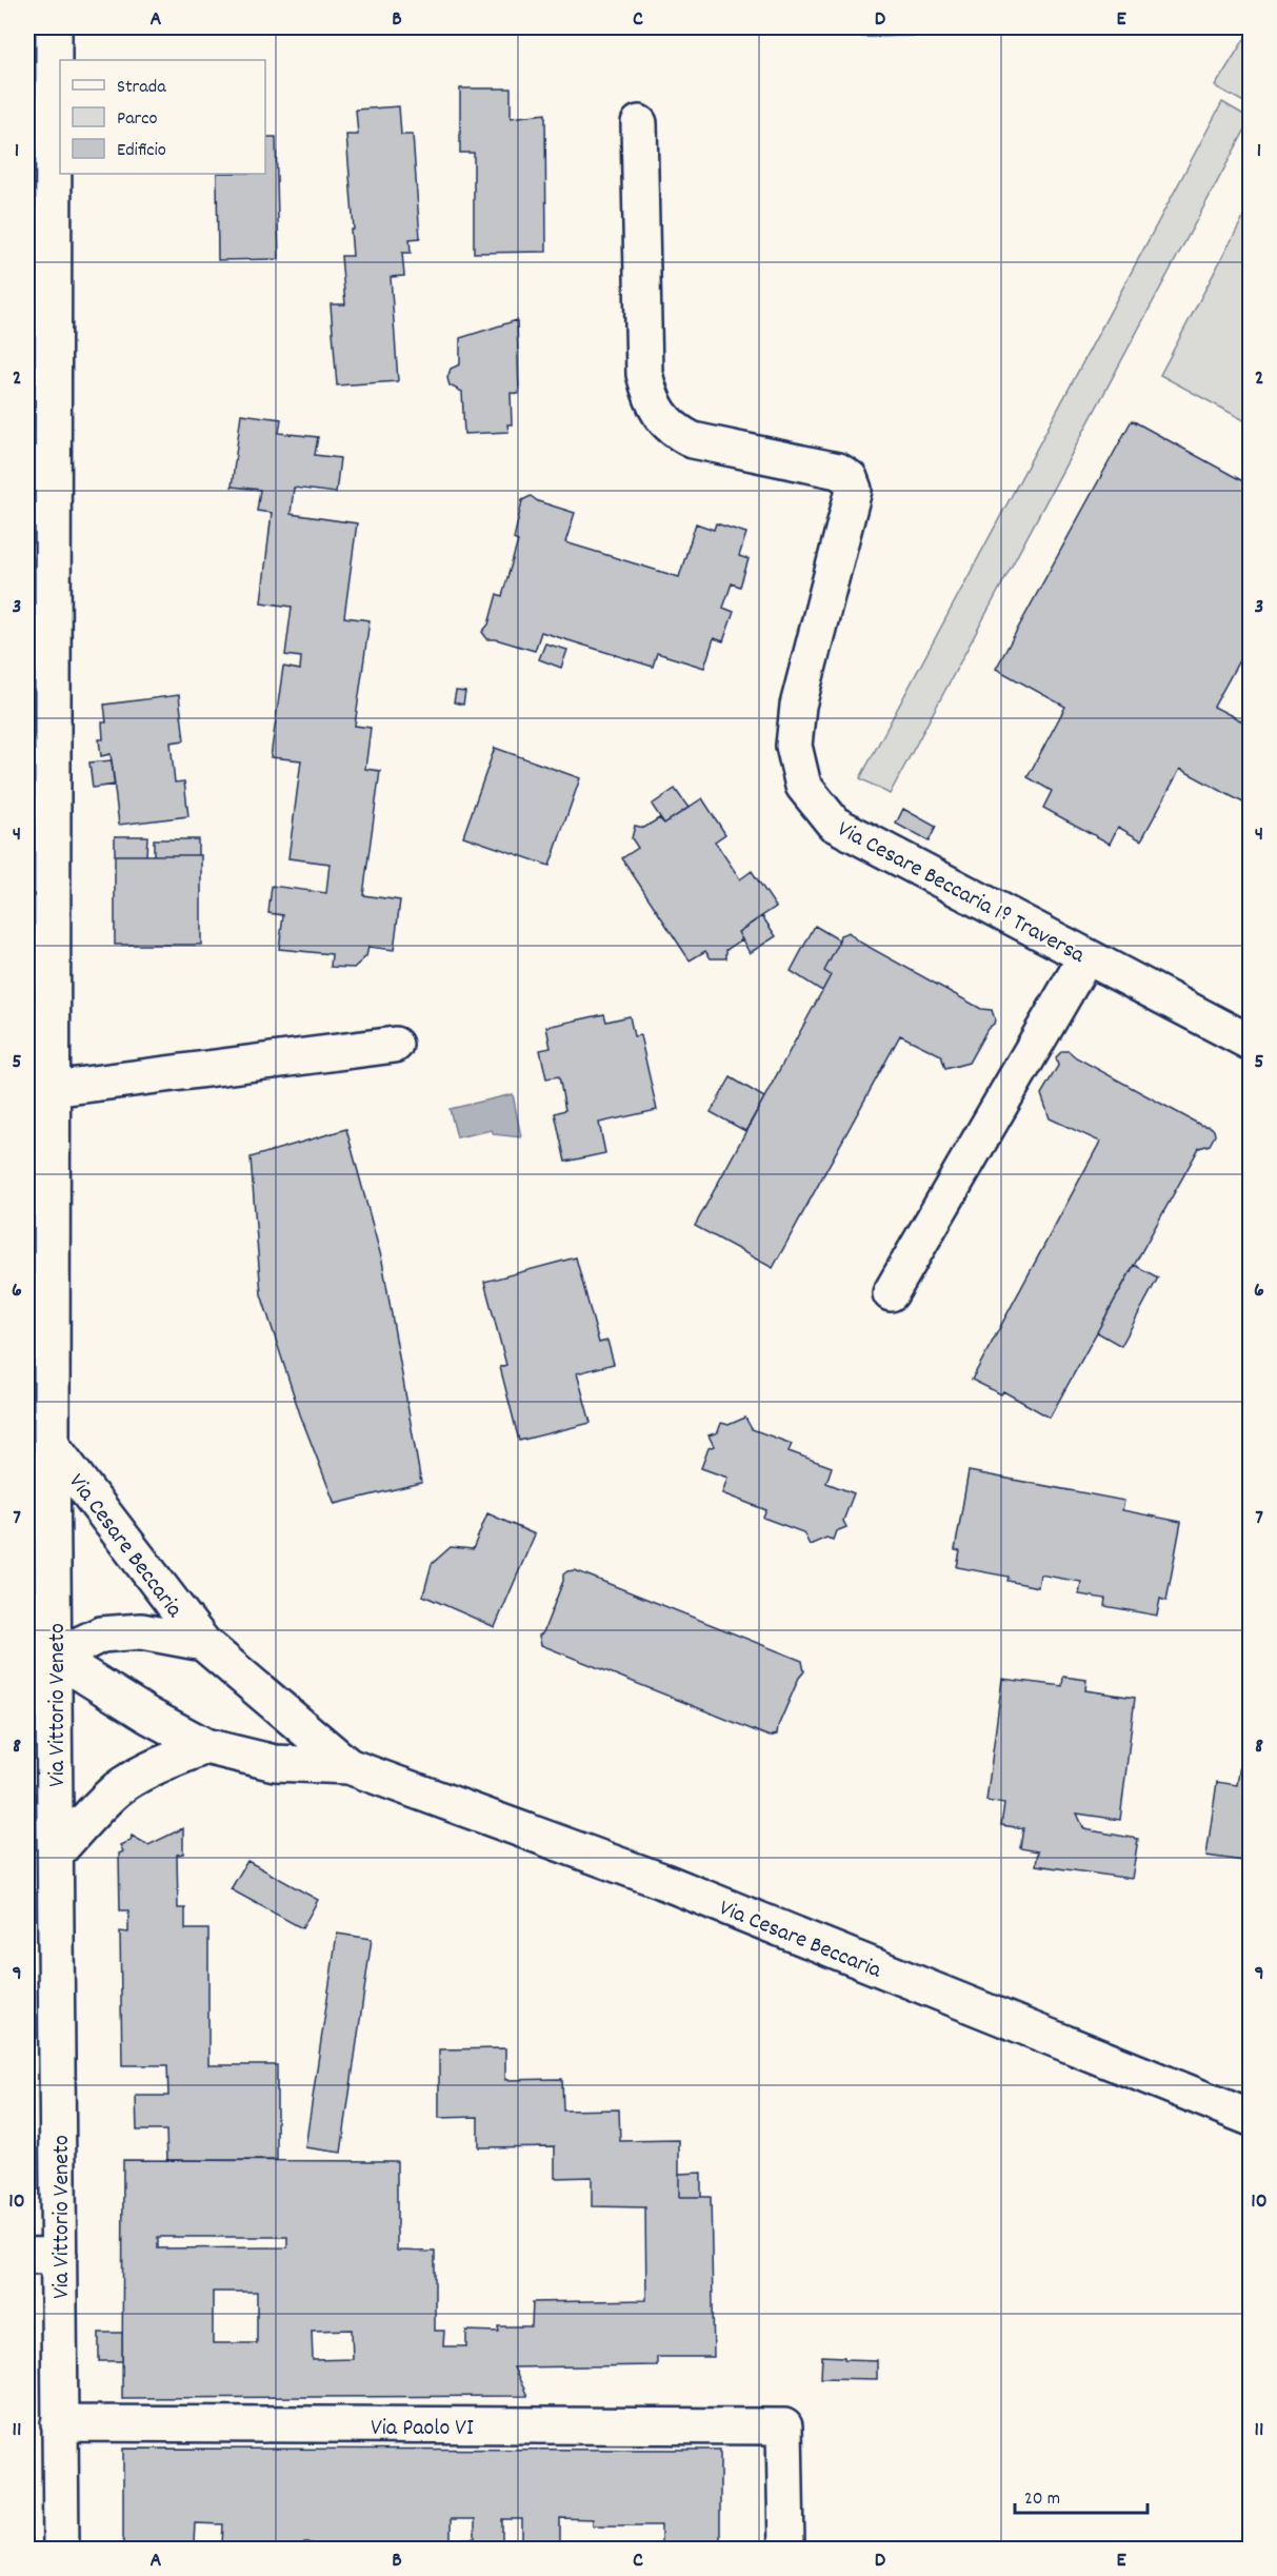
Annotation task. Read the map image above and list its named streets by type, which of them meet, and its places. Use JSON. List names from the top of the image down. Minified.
{"streets":{"street":["Via Cesare Beccaria 1º Traversa","Via Cesare Beccaria","Via Vittorio Veneto","Via Paolo VI"]},"crossings":[["Via Cesare Beccaria","Via Vittorio Veneto"],["Via Vittorio Veneto","Via Paolo VI"]],"legend":["Strada","Parco","Edificio"],"scale_bar":"20 m","grid":{"columns":["A","B","C","D","E"],"rows":["1","2","3","4","5","6","7","8","9","10","11"]}}
